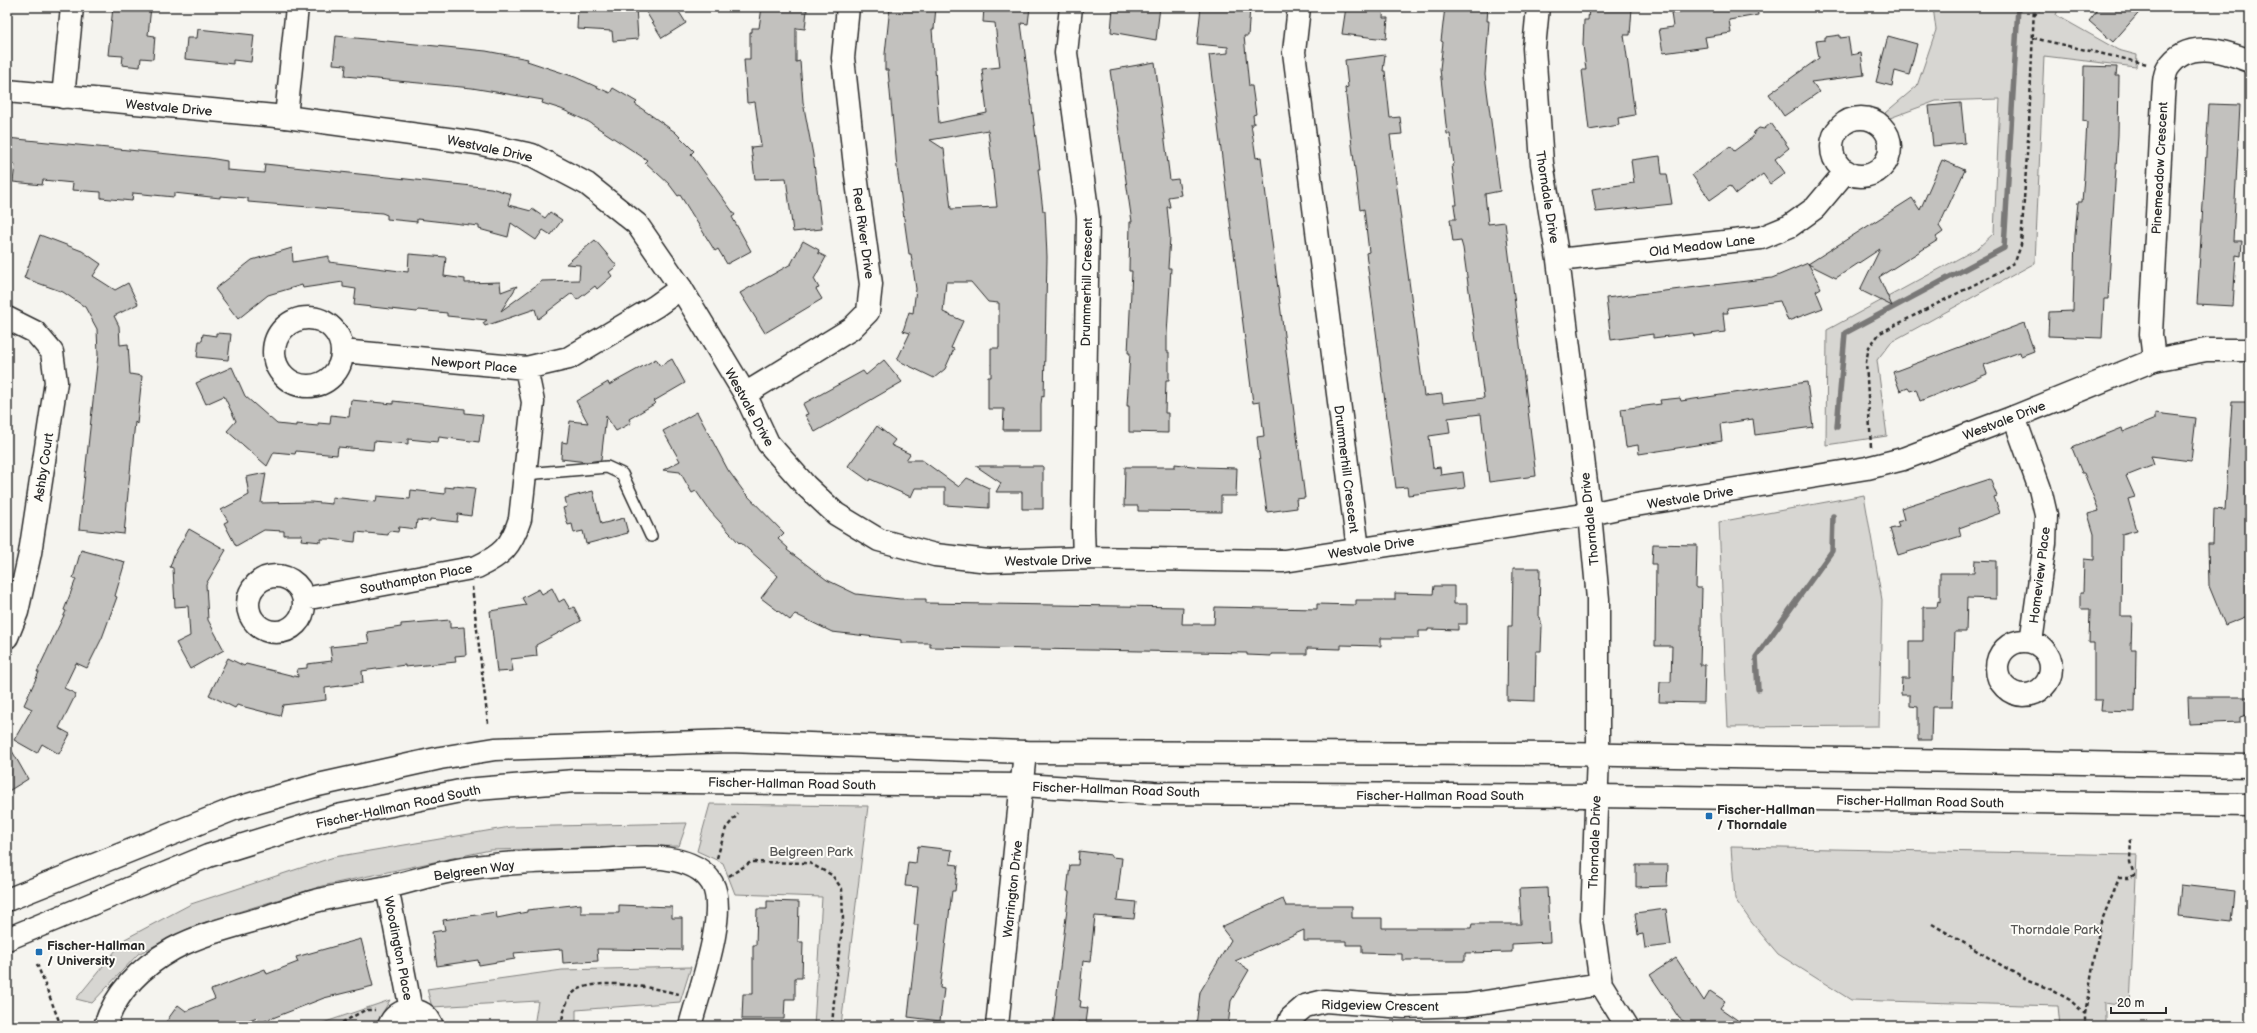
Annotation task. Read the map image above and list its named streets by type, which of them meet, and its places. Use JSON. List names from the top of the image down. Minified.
{"streets":{"street":["Westvale Drive","Pinemeadow Crescent","Thorndale Drive","Red River Drive","Old Meadow Lane","Drummerhill Crescent","Newport Place","Ashby Court","Homeview Place","Southampton Place","Fischer-Hallman Road South","Belgreen Way","Warrington Drive","Woodington Place","Ridgeview Crescent"]},"crossings":[["Westvale Drive","Pinemeadow Crescent"],["Westvale Drive","Thorndale Drive"],["Westvale Drive","Red River Drive"],["Westvale Drive","Drummerhill Crescent"],["Westvale Drive","Newport Place"],["Westvale Drive","Homeview Place"],["Thorndale Drive","Old Meadow Lane"],["Thorndale Drive","Fischer-Hallman Road South"],["Thorndale Drive","Ridgeview Crescent"],["Newport Place","Southampton Place"],["Fischer-Hallman Road South","Warrington Drive"],["Belgreen Way","Woodington Place"]],"parks":["Belgreen Park","Thorndale Park"],"places":{"transit":["Fischer-Hallman / Thorndale","Fischer-Hallman / University"]},"scale_bar":"20 m"}
